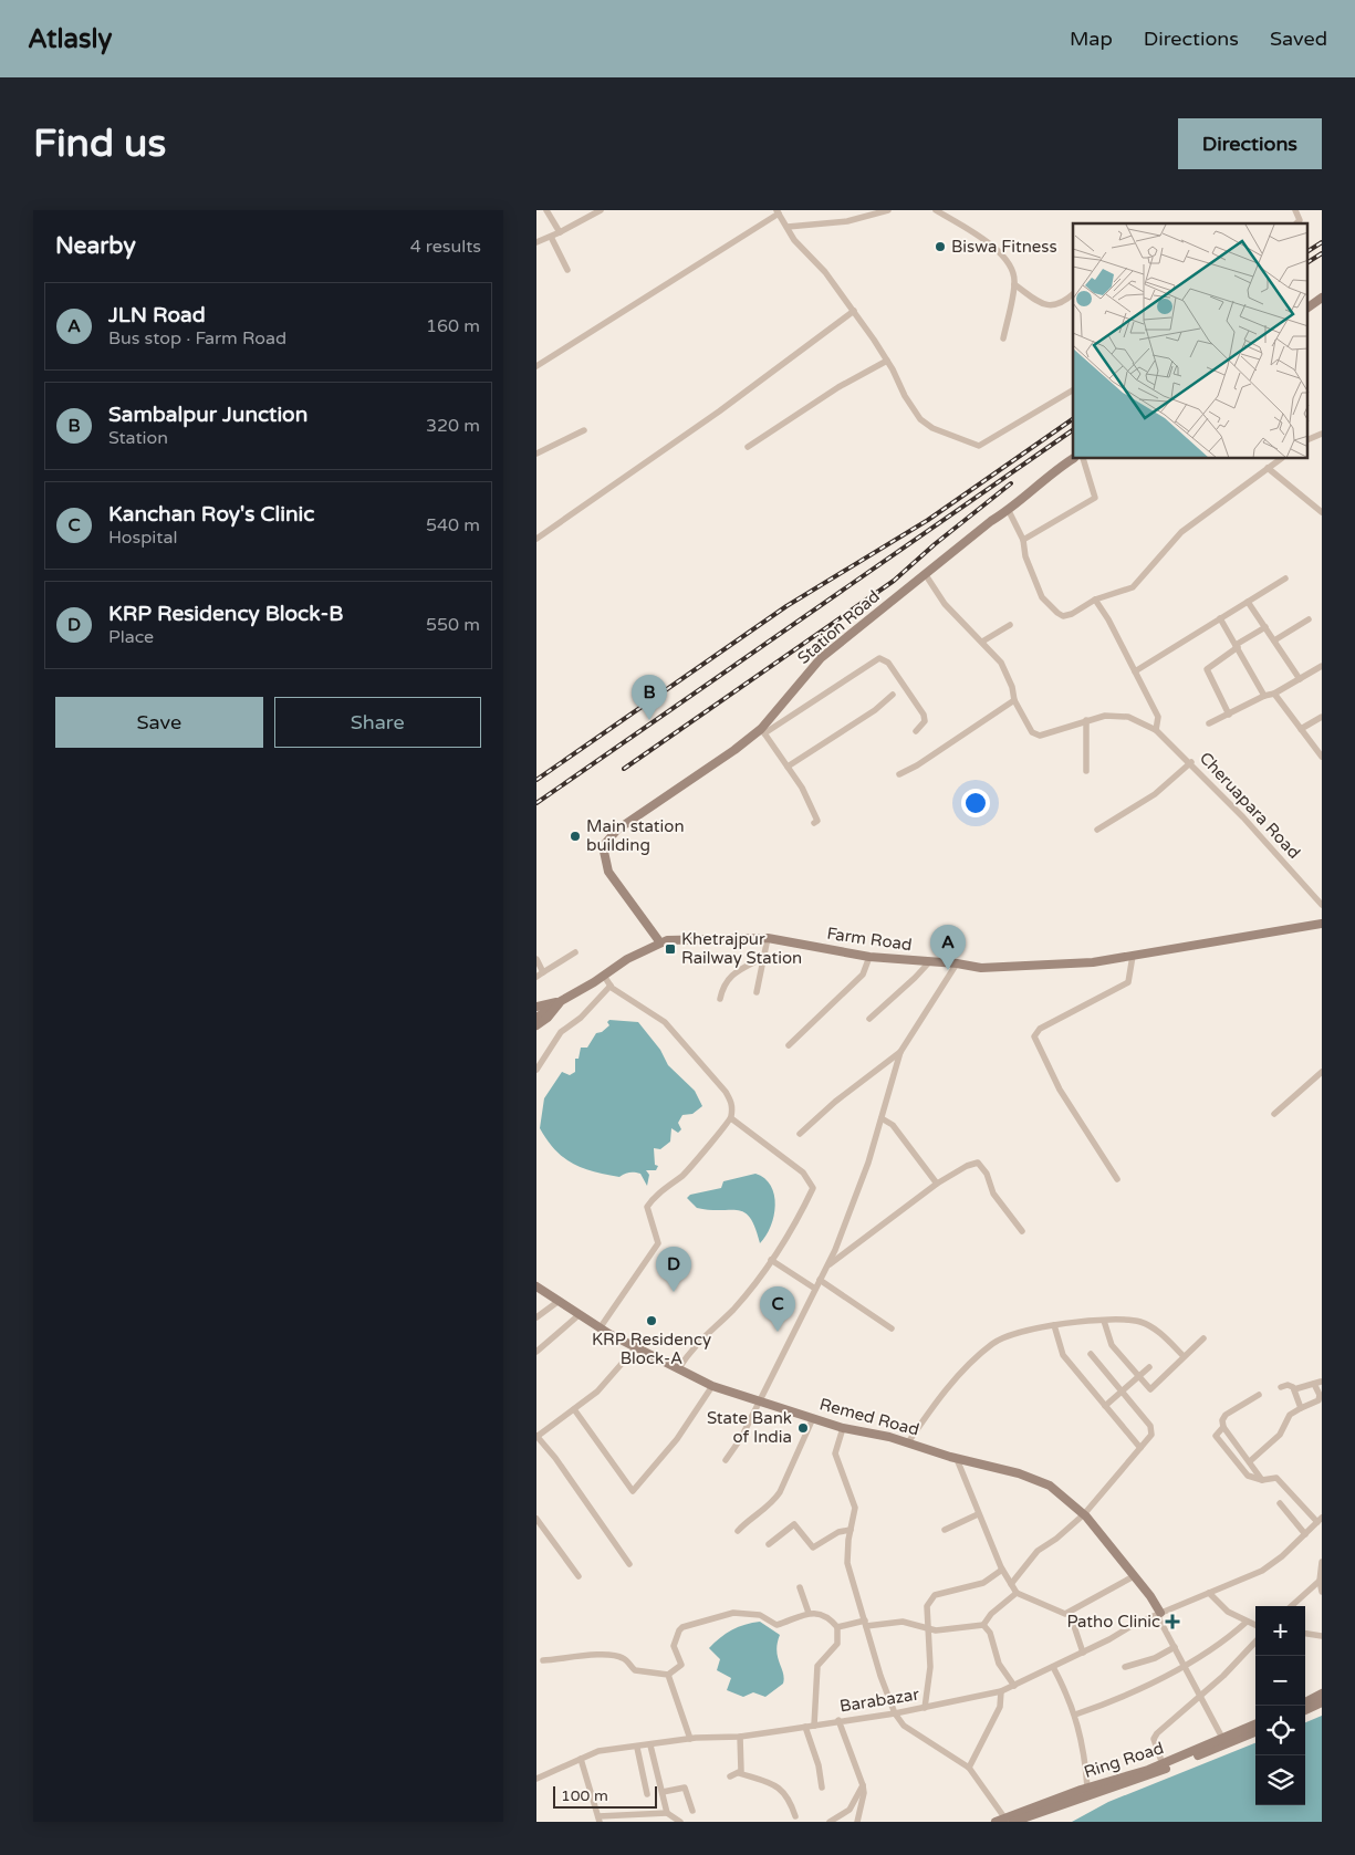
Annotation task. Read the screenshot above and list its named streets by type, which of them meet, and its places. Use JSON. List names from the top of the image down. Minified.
{"streets":{"street":["Station Road","Cheruapara Road","Farm Road","Remed Road","Barabazar","Ring Road"]},"crossings":[["Station Road","Cheruapara Road"],["Station Road","Farm Road"],["Remed Road","Barabazar"]],"places":{"other":["Biswa Fitness","Main station building","KRP Residency Block-A","State Bank of India"],"transit":["Khetrajpur Railway Station"],"health":["Patho Clinic"]},"scale_bar":"100 m","page":{"header":"Atlasly","nav":["Map","Directions","Saved"],"buttons":["Directions",["Save","Share"]],"title":"Find us","heading":["Nearby","4 results"],"list":[{"mark":"A","name":"JLN Road","note":"Bus stop · Farm Road","value":"160 m"},{"mark":"B","name":"Sambalpur Junction","note":"Station","value":"320 m"},{"mark":"C","name":"Kanchan Roy's Clinic","note":"Hospital","value":"540 m"},{"mark":"D","name":"KRP Residency Block-B","note":"Place","value":"550 m"}],"pins":["B","A","D","C"],"map_buttons":["+","−"],"scale":"100 m"}}
